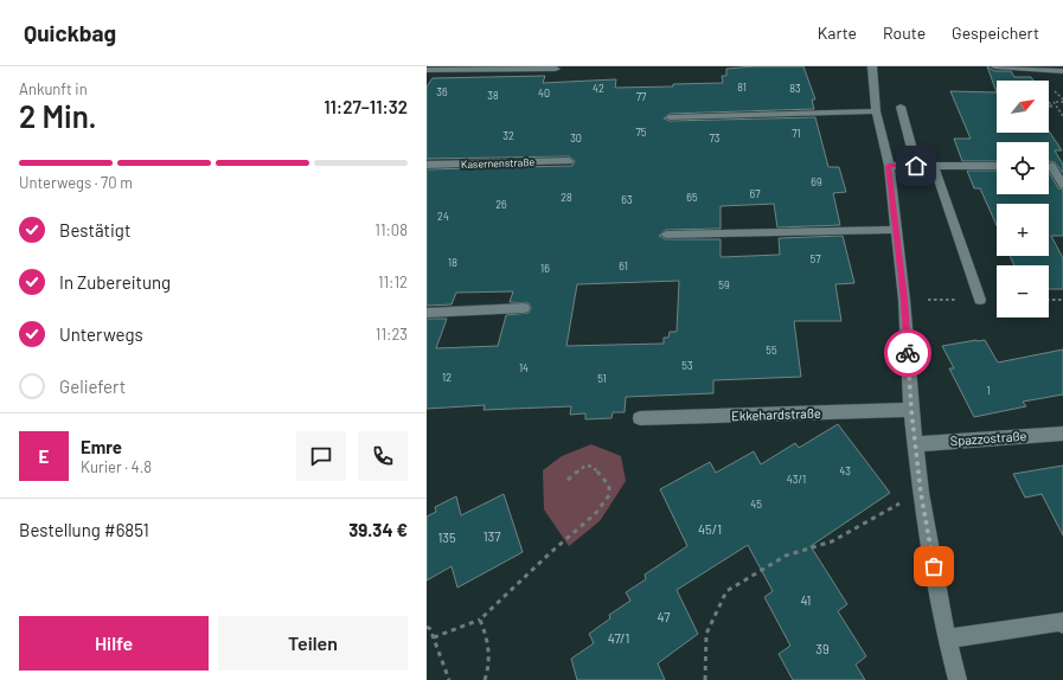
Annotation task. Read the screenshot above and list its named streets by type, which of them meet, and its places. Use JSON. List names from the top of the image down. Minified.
{"streets":{"street":["Kasernenstraße","Ekkehardstraße","Spazzostraße"]},"house_numbers":["81","42","83","36","40","38","77","75","71","32","30","73","69","67","28","65","63","26","24","57","18","61","16","59","55","53","14","12","51","1","43","43/1","45","45/1","137","135","41","47","47/1","39"],"north":"top right","page":{"header":"Quickbag","nav":["Karte","Route","Gespeichert"],"heading":["2 Min.","Ankunft in","11:27–11:32"],"panel":["Emre","Kurier · 4.8","Bestellung #6851","39.34 €"],"map_buttons":["+","−"],"bar":"Unterwegs · 70 m","list":[["Bestätigt","11:08"],["In Zubereitung","11:12"],["Unterwegs","11:23"],"Geliefert"],"round":"E","buttons":["Hilfe","Teilen"]}}
